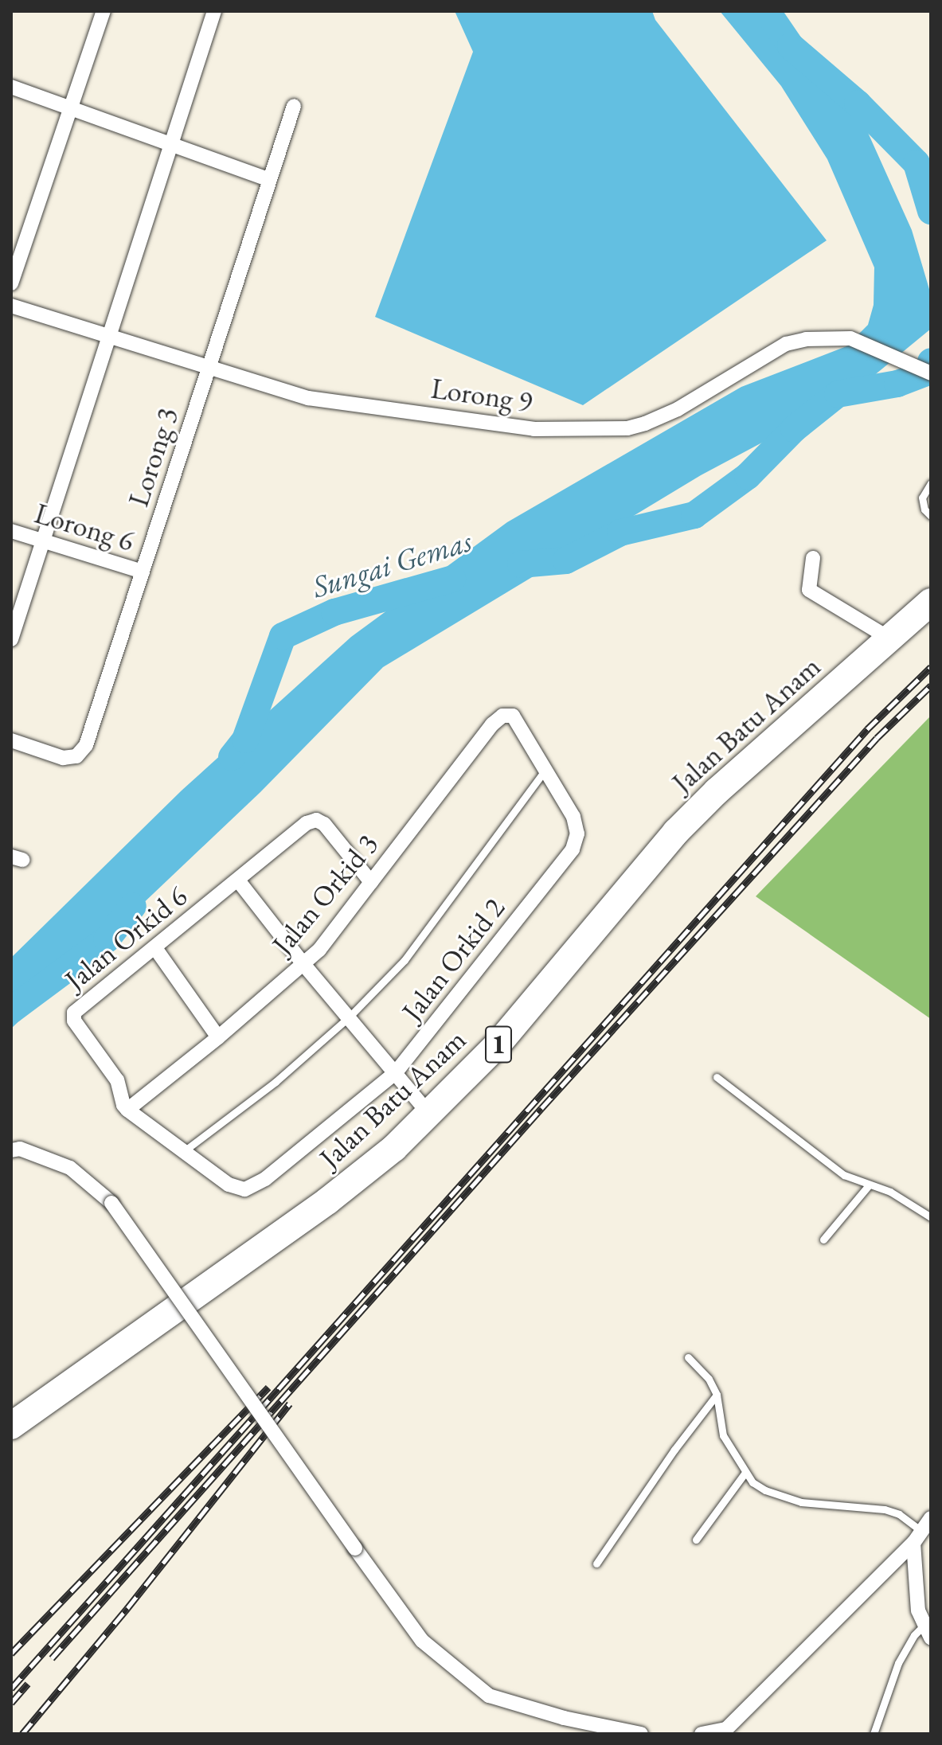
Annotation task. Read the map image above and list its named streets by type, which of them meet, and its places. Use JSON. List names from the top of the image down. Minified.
{"streets":{"highway":["Jalan Batu Anam","1"],"street":["Lorong 9","Lorong 3","Lorong 6","Jalan Orkid 3","Jalan Orkid 6","Jalan Orkid 2"]},"crossings":[["Lorong 9","Lorong 3"],["Lorong 3","Lorong 6"],["Jalan Orkid 3","Jalan Orkid 6"],["Jalan Orkid 3","Jalan Orkid 2"]],"water":["Sungai Gemas"]}
